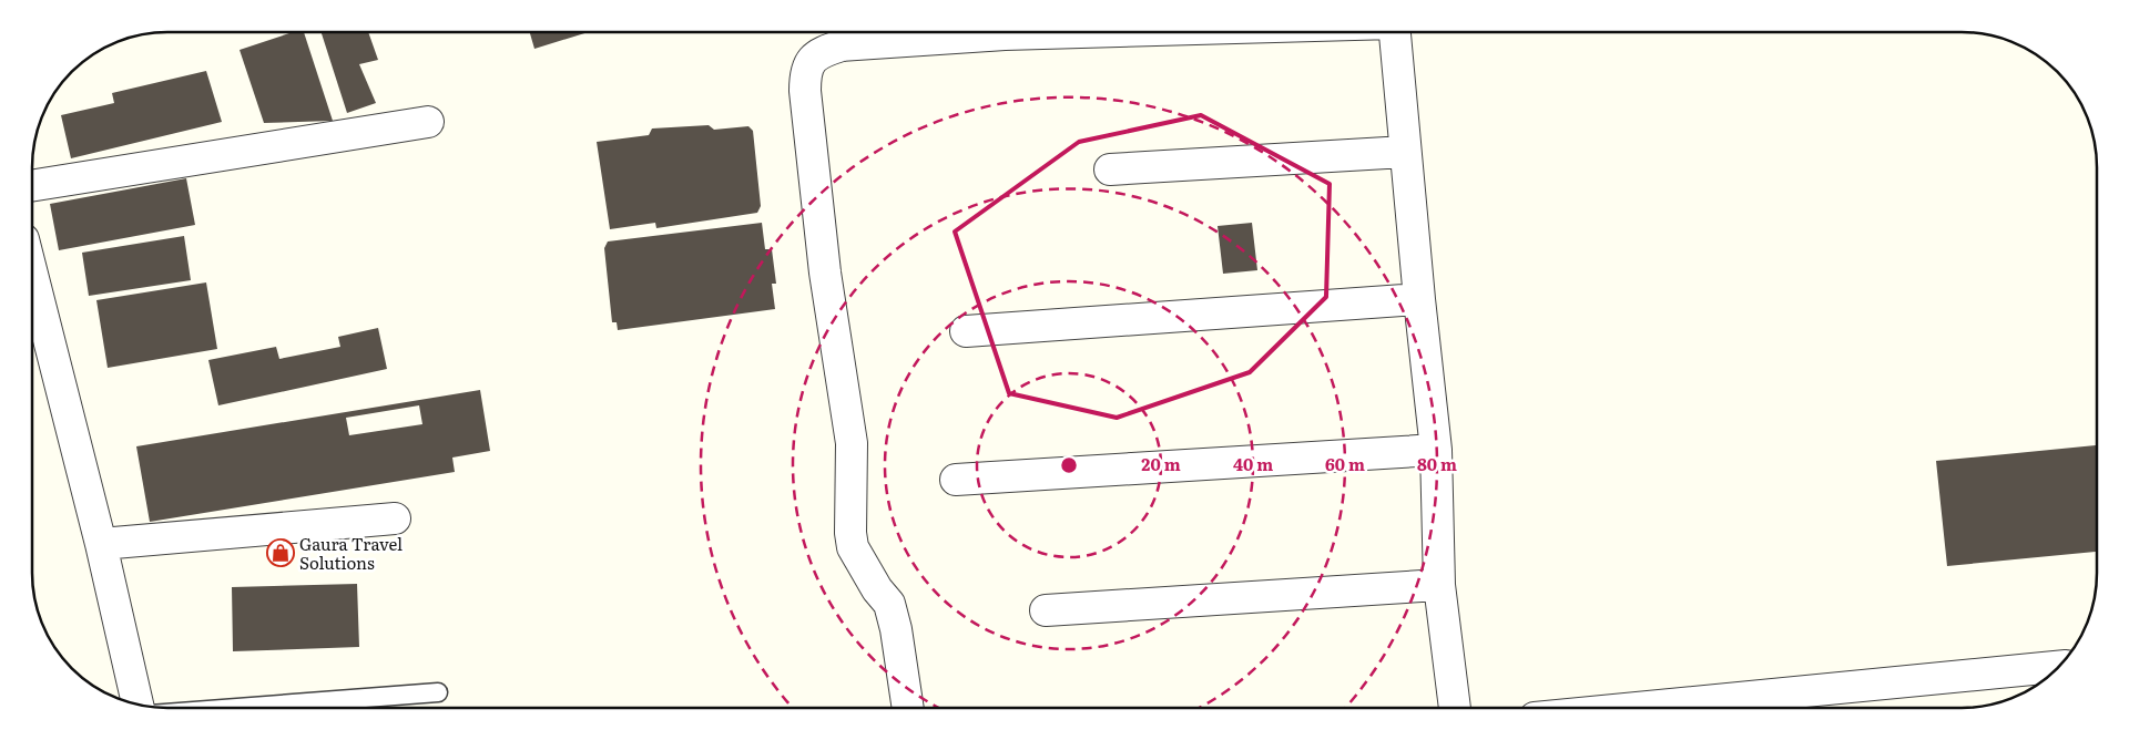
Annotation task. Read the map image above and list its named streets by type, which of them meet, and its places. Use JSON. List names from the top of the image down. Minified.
{"places":{"shop":["Gaura Travel Solutions"]},"rings":["20 m","40 m","60 m","80 m"]}
